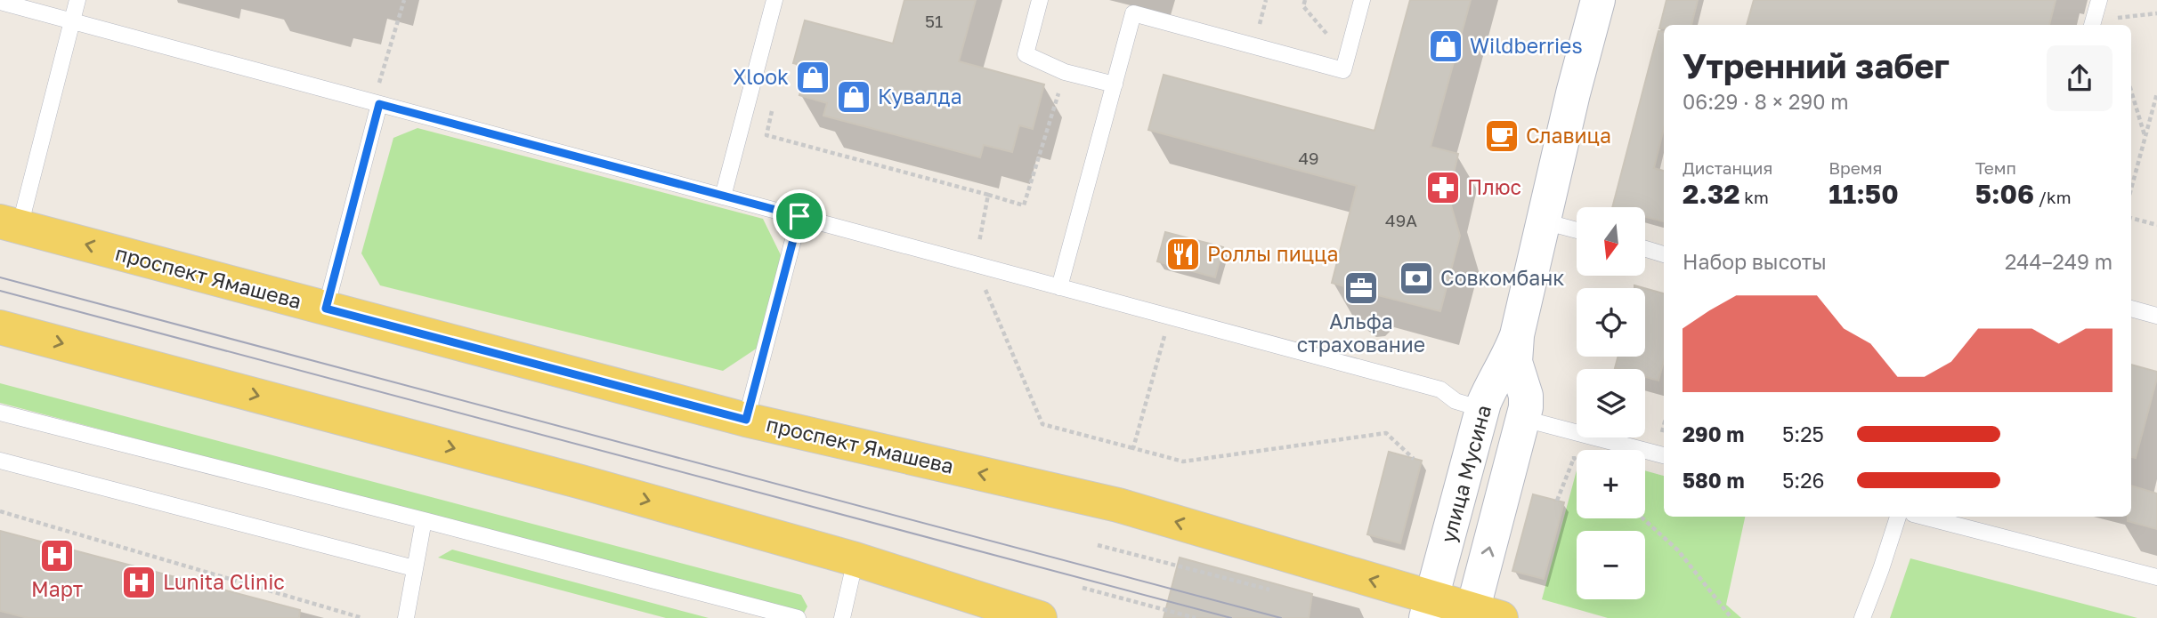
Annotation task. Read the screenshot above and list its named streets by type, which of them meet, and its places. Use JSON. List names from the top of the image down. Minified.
{"streets":{"main road":["проспект Ямашева"],"street":["улица Мусина"]},"crossings":[["проспект Ямашева","улица Мусина"]],"places":{"shop":["Wildberries","Xlook","Кувалда"],"cafe":["Славица"],"pharmacy":["Плюс"],"restaurant":["Роллы пицца"],"bank":["Совкомбанк"],"office":["Альфа страхование"],"hospital":["Март","Lunita Clinic"]},"house_numbers":["51","49","49А"],"north":"bottom","page":{"heading":["Утренний забег","06:29 · 8 × 290 m"],"stats":[["Дистанция","2.32 km"],["Время","11:50"],["Темп","5:06 /km"]],"map_buttons":["+","−"],"chart":["Набор высоты","244–249 m"],"list":[{"name":"290 m","note":"5:25"},{"name":"580 m","note":"5:26"}]}}
